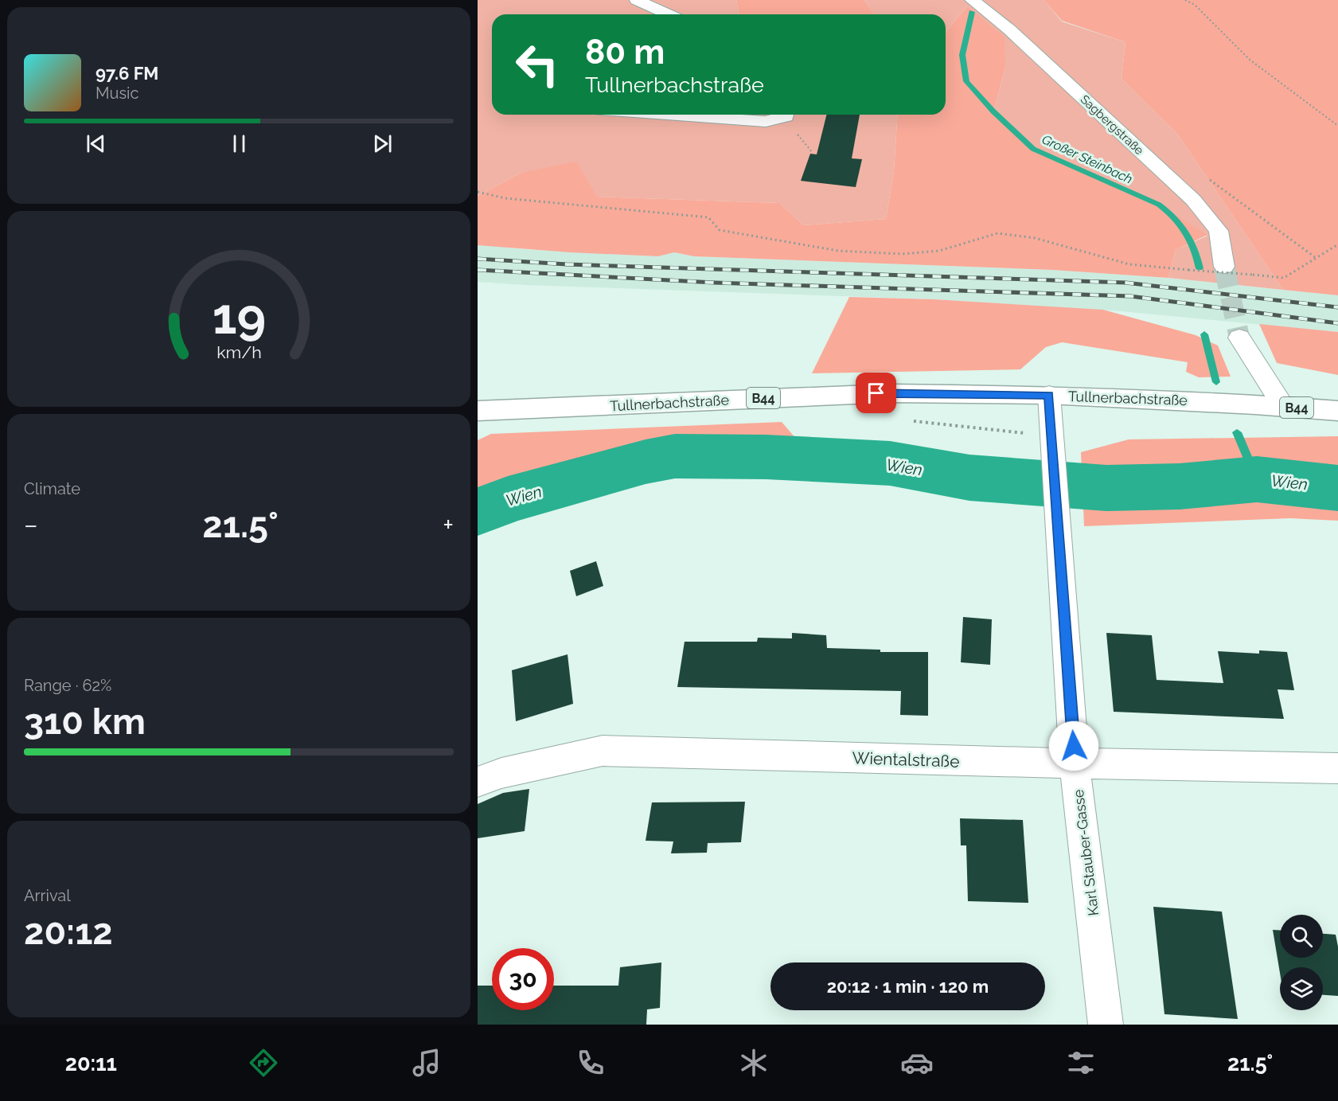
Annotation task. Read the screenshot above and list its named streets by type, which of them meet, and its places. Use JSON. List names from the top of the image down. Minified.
{"streets":{"main road":["B44","Tullnerbachstraße"],"street":["Sagbergstraße","Wientalstraße","Karl Stauber-Gasse"]},"crossings":[["B44","Tullnerbachstraße"],["Tullnerbachstraße","Karl Stauber-Gasse"],["Wientalstraße","Karl Stauber-Gasse"]],"water":["Großer Steinbach","Wien"],"page":{"turn":["80 m","Tullnerbachstraße"],"song":["97.6 FM","Music"],"tile":["Climate",["Range · 62%","310 km"],["Arrival","20:12"]],"heat":["−","21.5°","+"],"limit":"30","trip":"20:12 · 1 min · 120 m","tabs":["20:11","21.5°"],"gauge":["19","km/h"]}}
